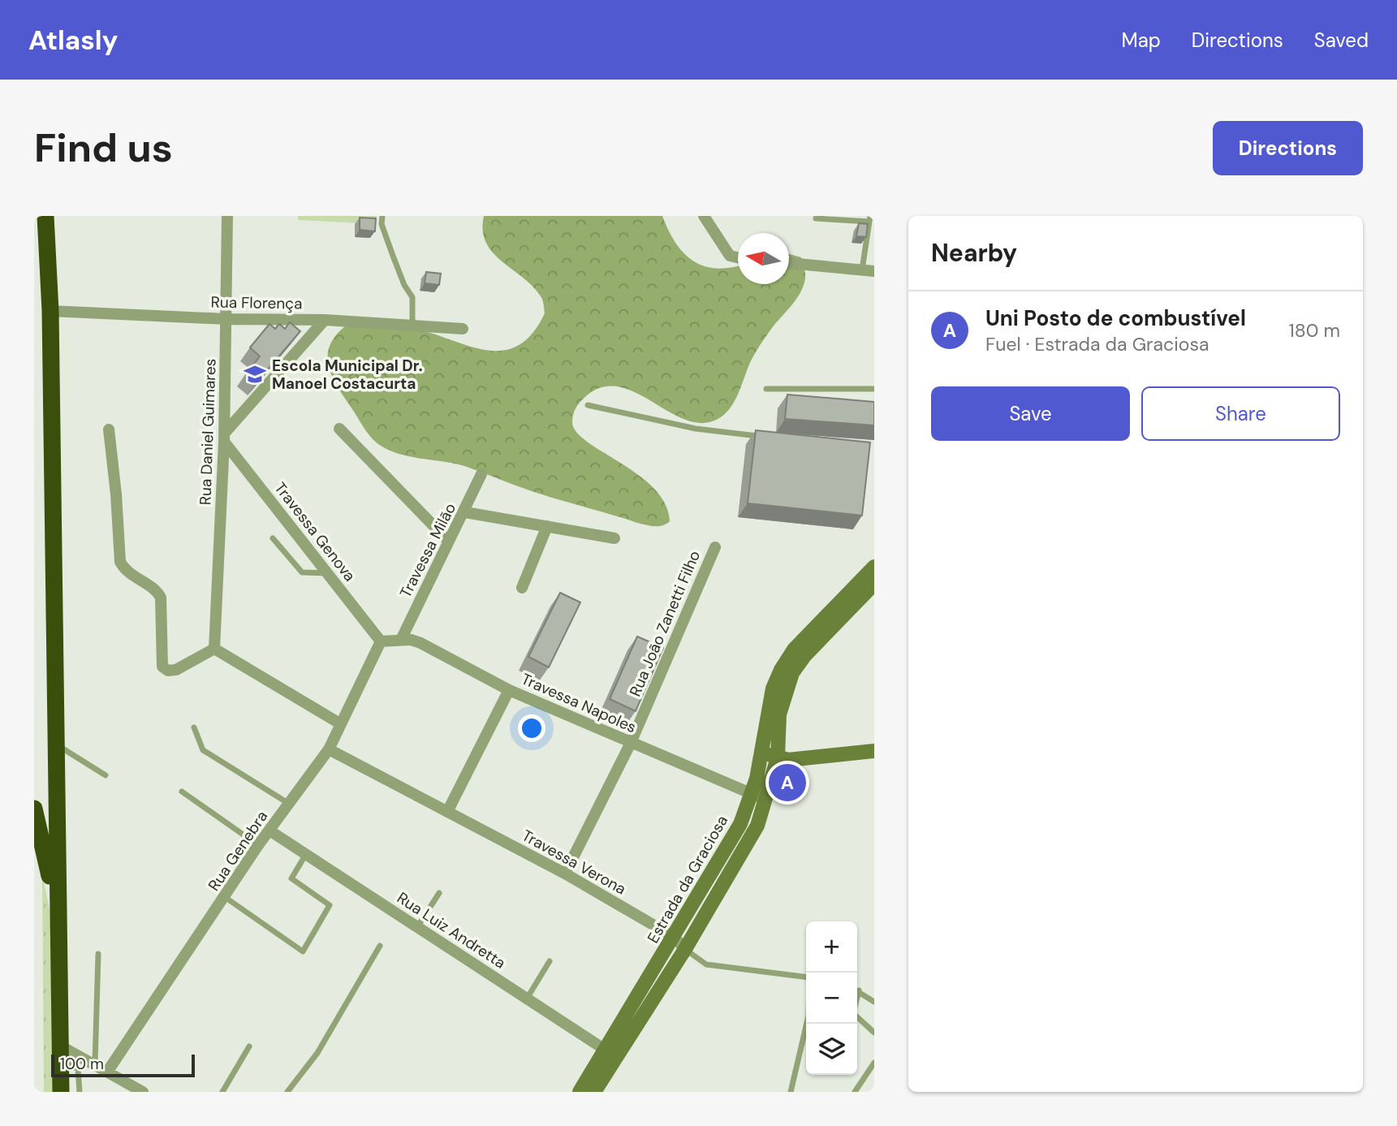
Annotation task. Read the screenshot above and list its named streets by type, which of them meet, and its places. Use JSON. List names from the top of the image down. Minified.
{"streets":{"main road":["Estrada da Graciosa"],"street":["Rua Florença","Rua Daniel Guimares","Travessa Genova","Travessa Milão","Rua João Zanetti Filho","Travessa Napoles","Rua Genebra","Travessa Verona","Rua Luiz Andretta"]},"crossings":[["Rua Florença","Rua Daniel Guimares"],["Rua Daniel Guimares","Travessa Genova"],["Travessa Genova","Travessa Napoles"],["Travessa Genova","Rua Genebra"],["Travessa Milão","Travessa Napoles"],["Rua João Zanetti Filho","Travessa Napoles"],["Rua João Zanetti Filho","Travessa Verona"],["Travessa Napoles","Rua Genebra"],["Travessa Napoles","Estrada da Graciosa"],["Rua Genebra","Travessa Verona"],["Rua Genebra","Rua Luiz Andretta"],["Travessa Verona","Estrada da Graciosa"],["Estrada da Graciosa","Rua Luiz Andretta"]],"places":{"school or university":["Escola Municipal Dr. Manoel Costacurta"]},"scale_bar":"100 m","north":"left","page":{"header":"Atlasly","nav":["Map","Directions","Saved"],"buttons":["Directions",["Save","Share"]],"title":"Find us","heading":"Nearby","list":[{"mark":"A","name":"Uni Posto de combustível","note":"Fuel · Estrada da Graciosa","value":"180 m"}],"pins":"A","map_buttons":["+","−"],"scale":"100 m"}}
